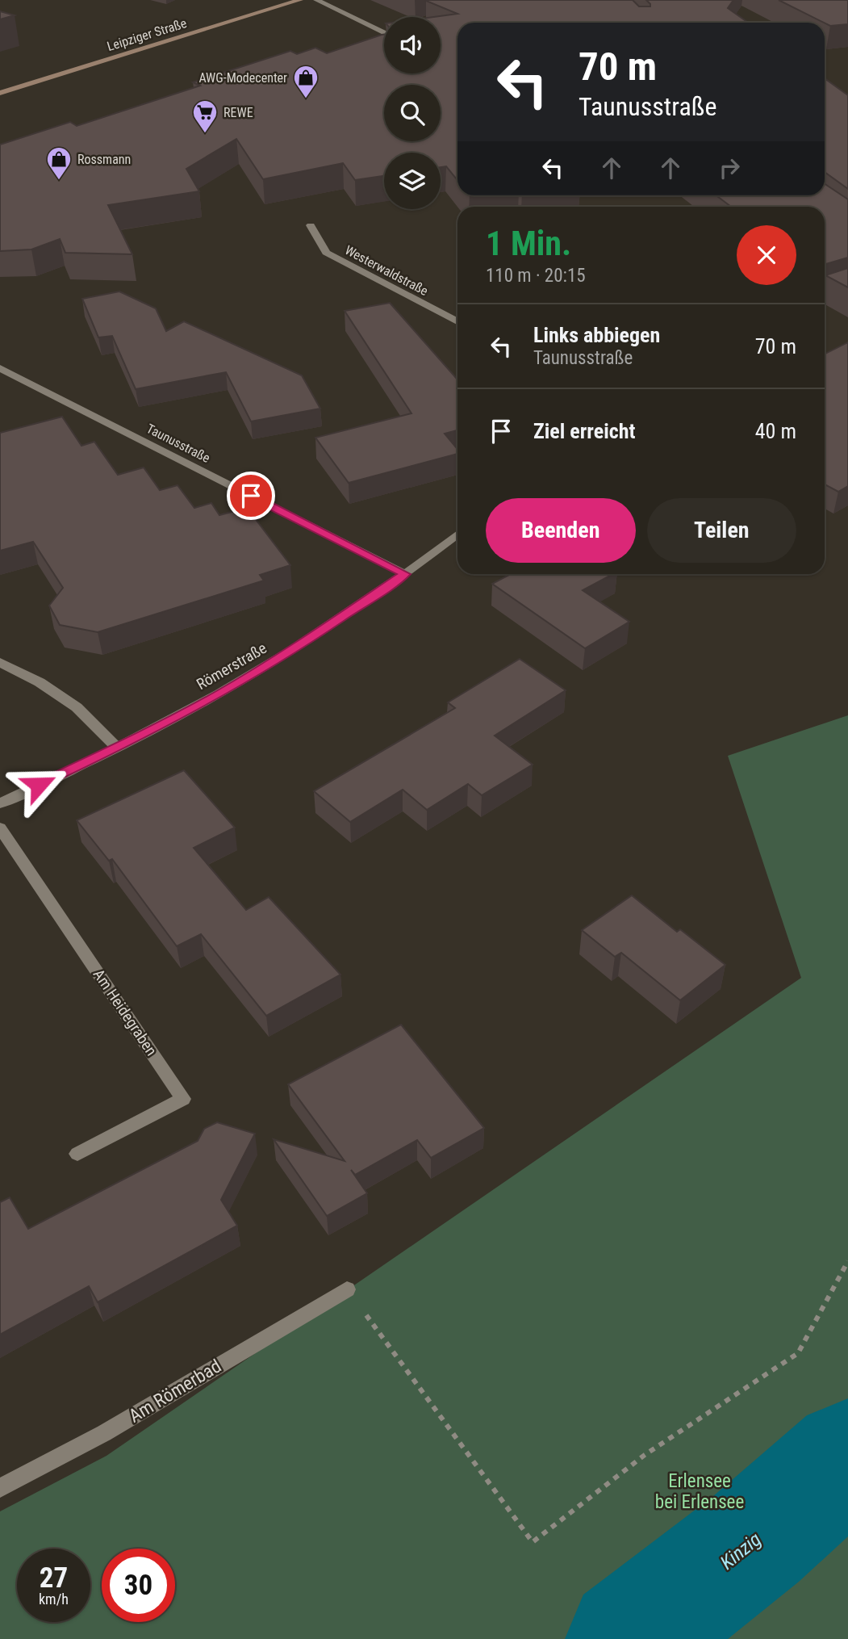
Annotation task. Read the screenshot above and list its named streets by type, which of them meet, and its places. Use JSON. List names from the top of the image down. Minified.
{"streets":{"main road":["Leipziger Straße"],"street":["Westerwaldstraße","Taunusstraße","Römerstraße","Am Heidegraben","Am Römerbad"]},"crossings":[["Taunusstraße","Römerstraße"]],"water":["Kinzig"],"parks":["Erlensee bei Erlensee"],"places":{"shop":["AWG-Modecenter","Rossmann"],"supermarket":["REWE"]},"page":{"turn":["70 m","Taunusstraße"],"heading":["1 Min.","110 m · 20:15"],"list":[{"name":"Links abbiegen","note":"Taunusstraße","value":"70 m"},{"name":"Ziel erreicht","value":"40 m"}],"buttons":["Beenden","Teilen"],"speed":"27 km/h","limit":"30"}}
